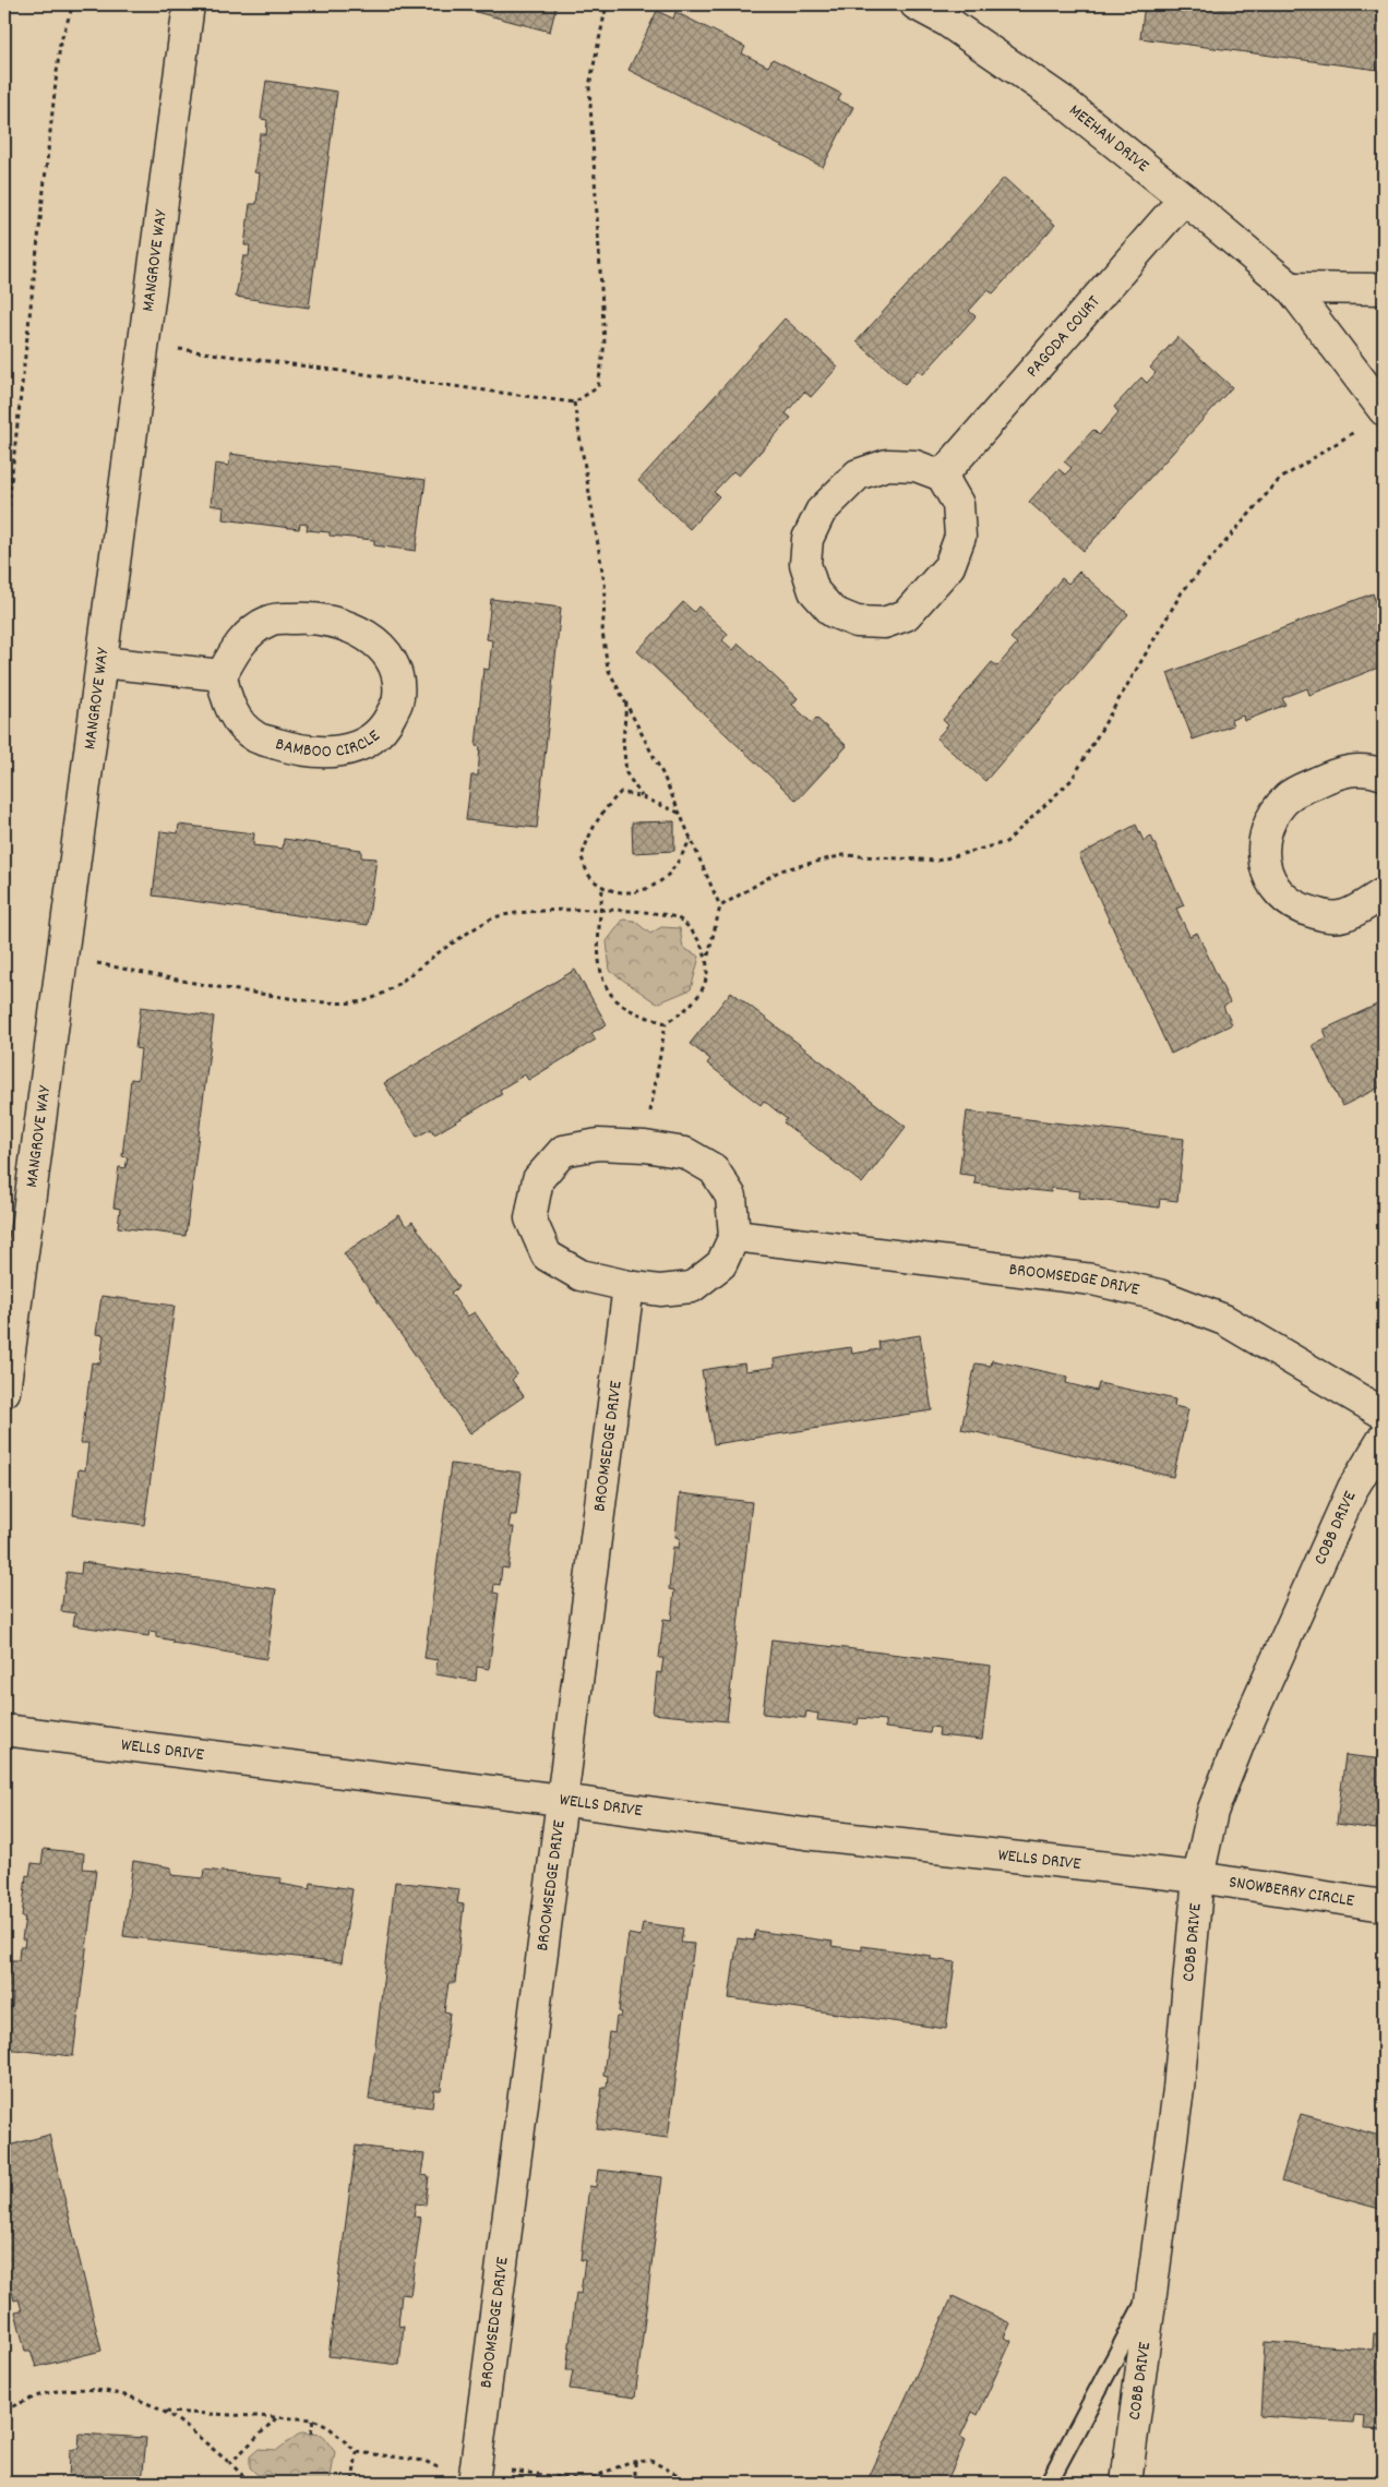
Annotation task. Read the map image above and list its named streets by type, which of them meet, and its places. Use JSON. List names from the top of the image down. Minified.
{"streets":{"street":["MEEHAN DRIVE","MANGROVE WAY","PAGODA COURT","BAMBOO CIRCLE","BROOMSEDGE DRIVE","COBB DRIVE","WELLS DRIVE","SNOWBERRY CIRCLE"]},"crossings":[["MEEHAN DRIVE","PAGODA COURT"],["BROOMSEDGE DRIVE","WELLS DRIVE"],["COBB DRIVE","WELLS DRIVE"],["COBB DRIVE","SNOWBERRY CIRCLE"],["WELLS DRIVE","SNOWBERRY CIRCLE"]]}
